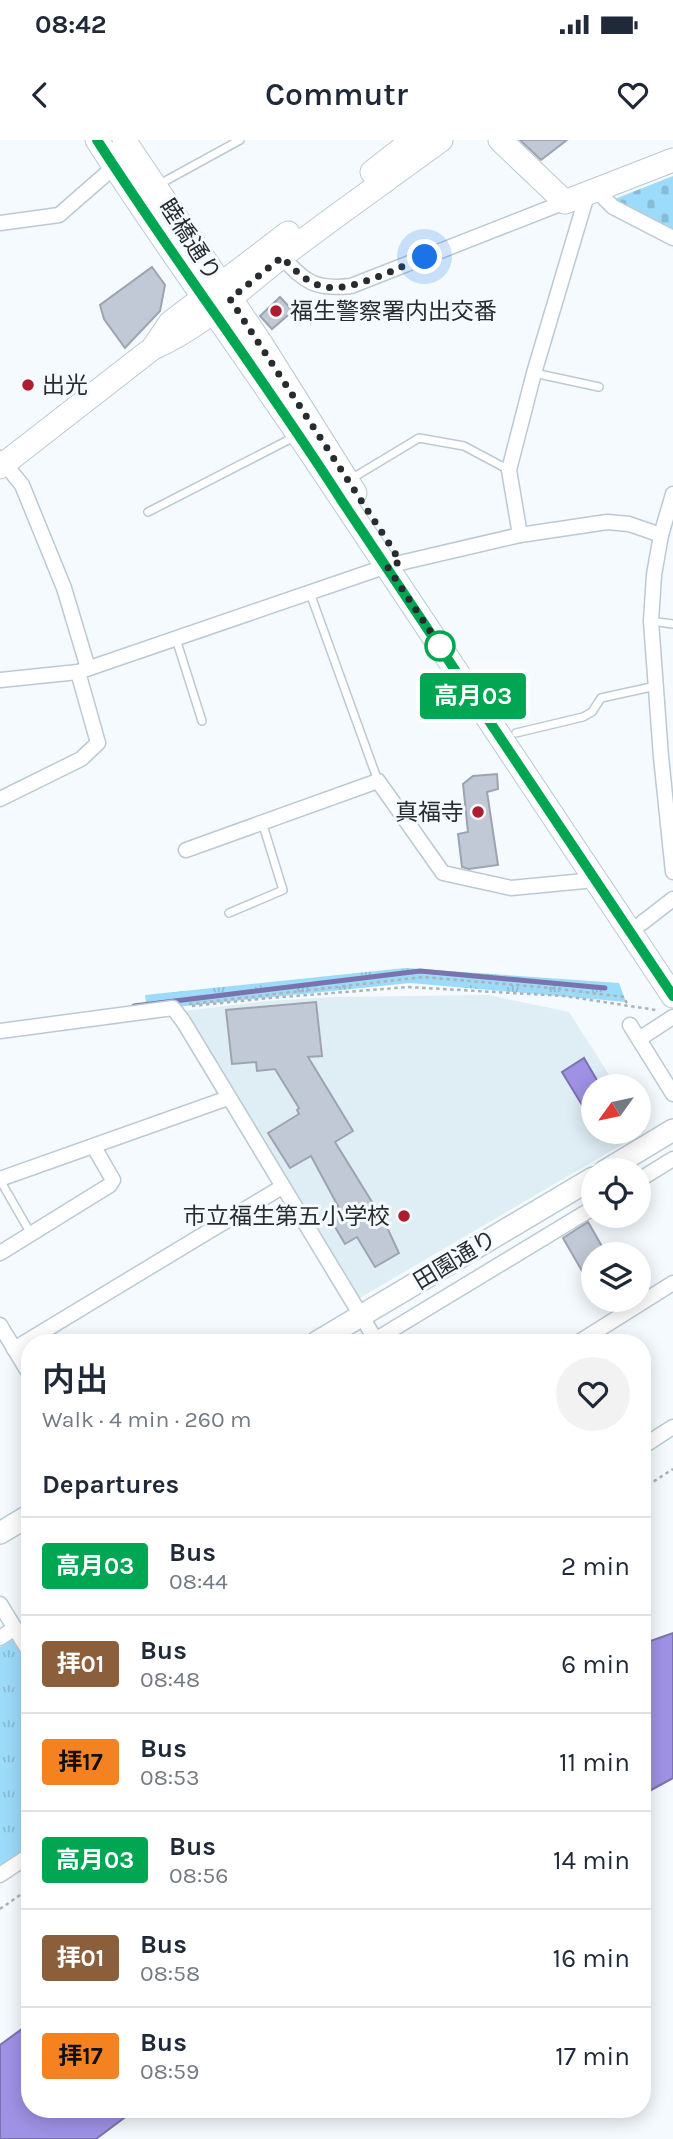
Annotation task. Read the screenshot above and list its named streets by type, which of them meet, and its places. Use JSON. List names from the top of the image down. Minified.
{"streets":{"main road":["睦橋通り"],"street":["田園通り"]},"places":["福生警察署内出交番","出光","真福寺","市立福生第五小学校"],"lines":["bus line 高月03"],"north":"bottom left","page":{"status":"08:42","header":"Commutr","on_map":"高月03","heading":[["内出","Walk · 4 min · 260 m"],"Departures"],"list":[{"mark":"高月03","name":"Bus","note":"08:44","value":"2 min"},{"mark":"拝01","name":"Bus","note":"08:48","value":"6 min"},{"mark":"拝17","name":"Bus","note":"08:53","value":"11 min"},{"mark":"高月03","name":"Bus","note":"08:56","value":"14 min"},{"mark":"拝01","name":"Bus","note":"08:58","value":"16 min"},{"mark":"拝17","name":"Bus","note":"08:59","value":"17 min"}]}}
